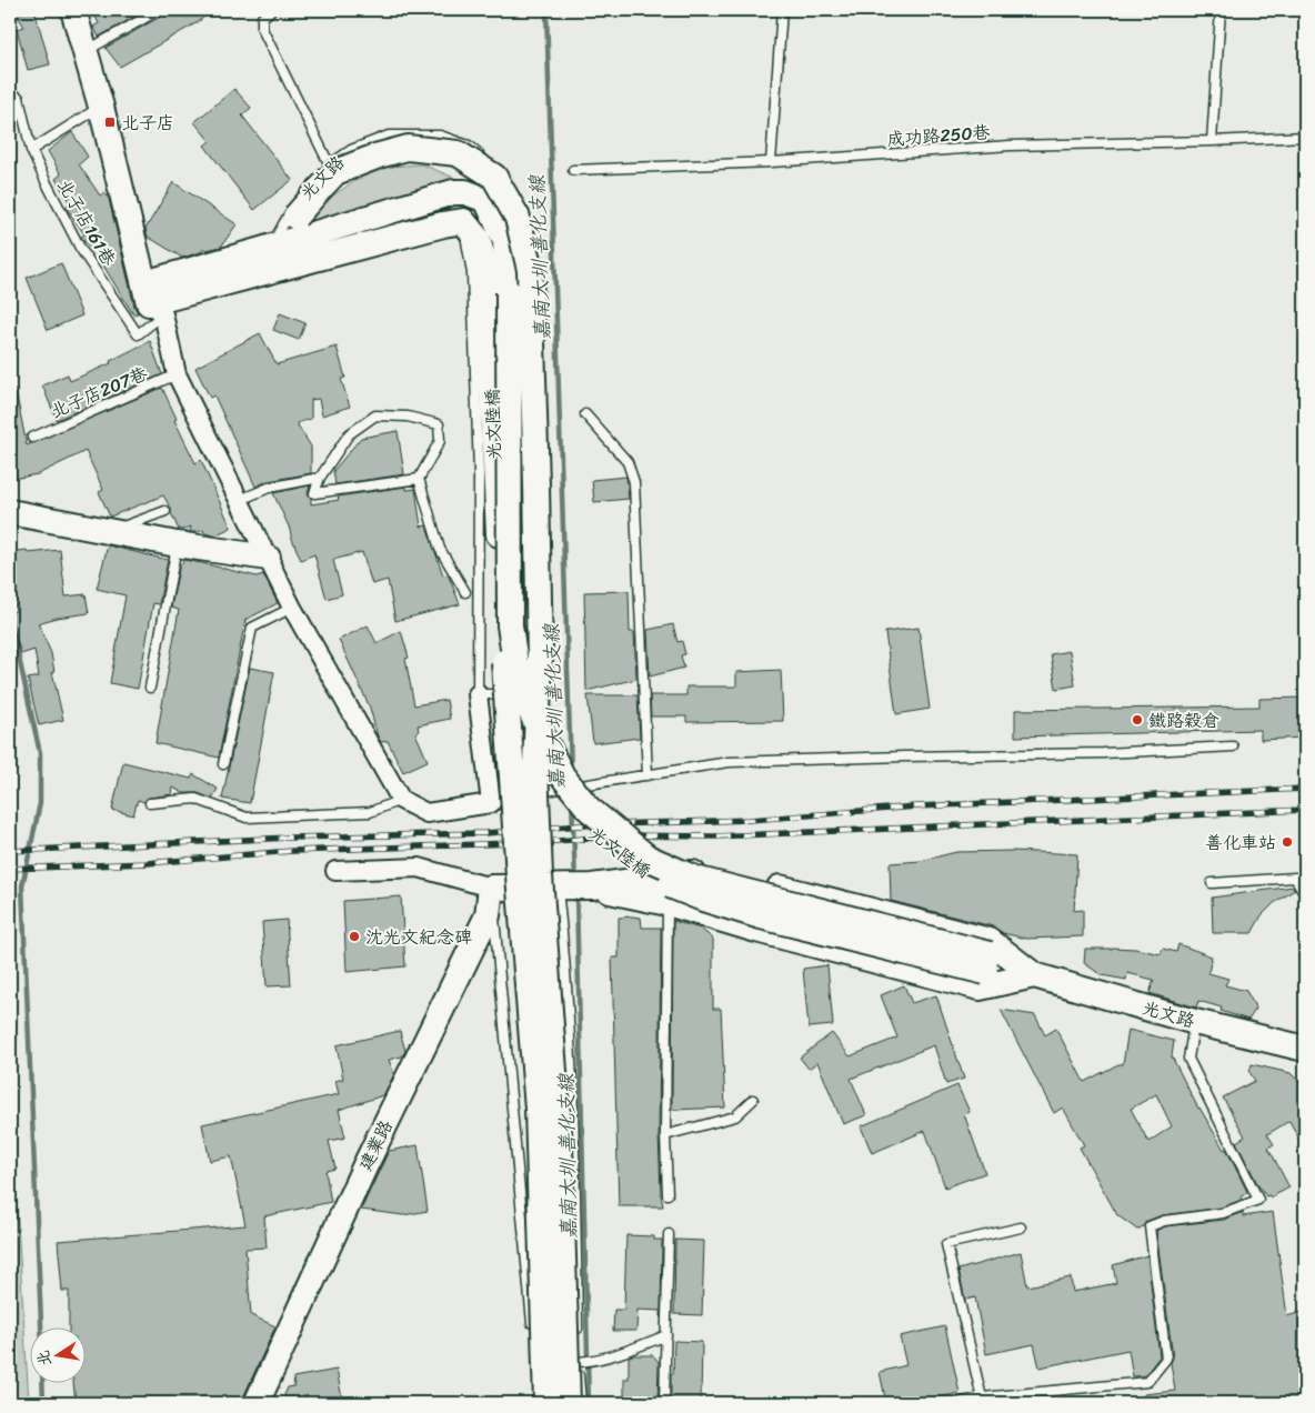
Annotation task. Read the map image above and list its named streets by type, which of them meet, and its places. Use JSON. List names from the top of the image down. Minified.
{"streets":{"street":["光文路","光文陸橋","建業路"],"lane":["成功路250巷","北子店161巷","北子店207巷"]},"water":["嘉南大圳 善化支線"],"places":{"transit":["北子店"],"other":["鐵路穀倉","善化車站","沈光文紀念碑"]},"north":"left"}
